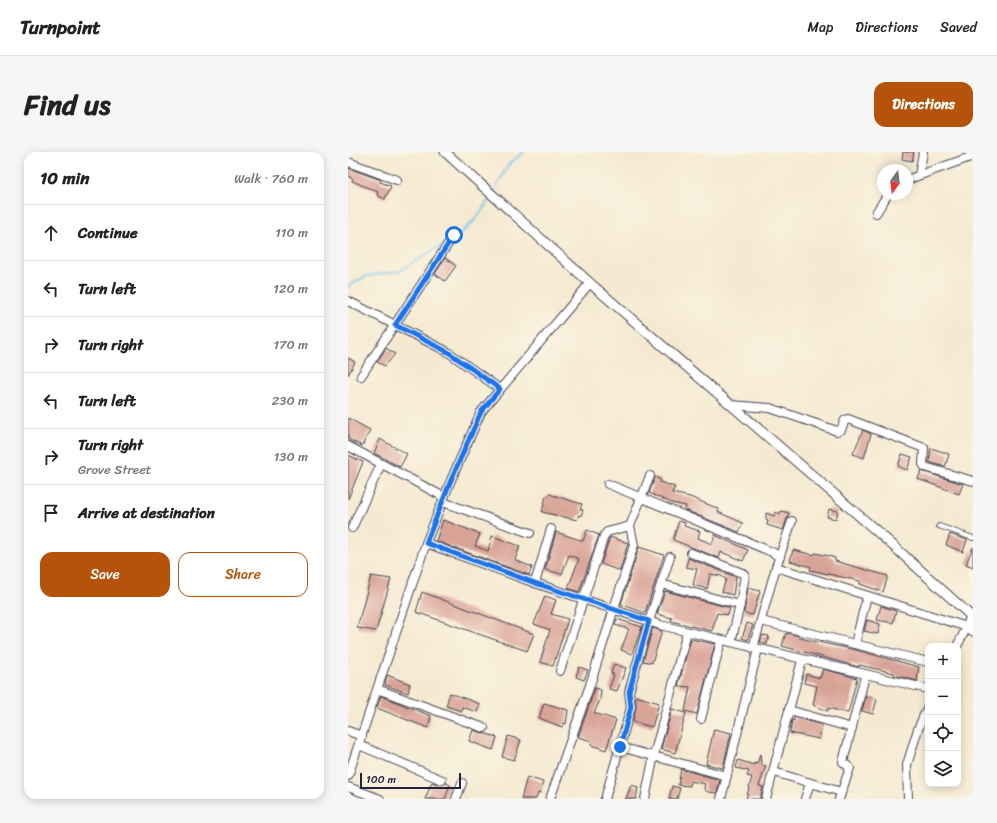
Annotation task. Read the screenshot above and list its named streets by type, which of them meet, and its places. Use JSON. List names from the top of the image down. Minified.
{"scale_bar":"100 m","north":"bottom","page":{"header":"Turnpoint","nav":["Map","Directions","Saved"],"title":"Find us","buttons":["Directions",["Save","Share"]],"heading":["10 min","Walk · 760 m"],"list":[["Continue","110 m"],["Turn left","120 m"],["Turn right","170 m"],["Turn left","230 m"],["Turn right","Grove Street","130 m"],"Arrive at destination"],"map_buttons":["+","−"],"scale":"100 m"}}
